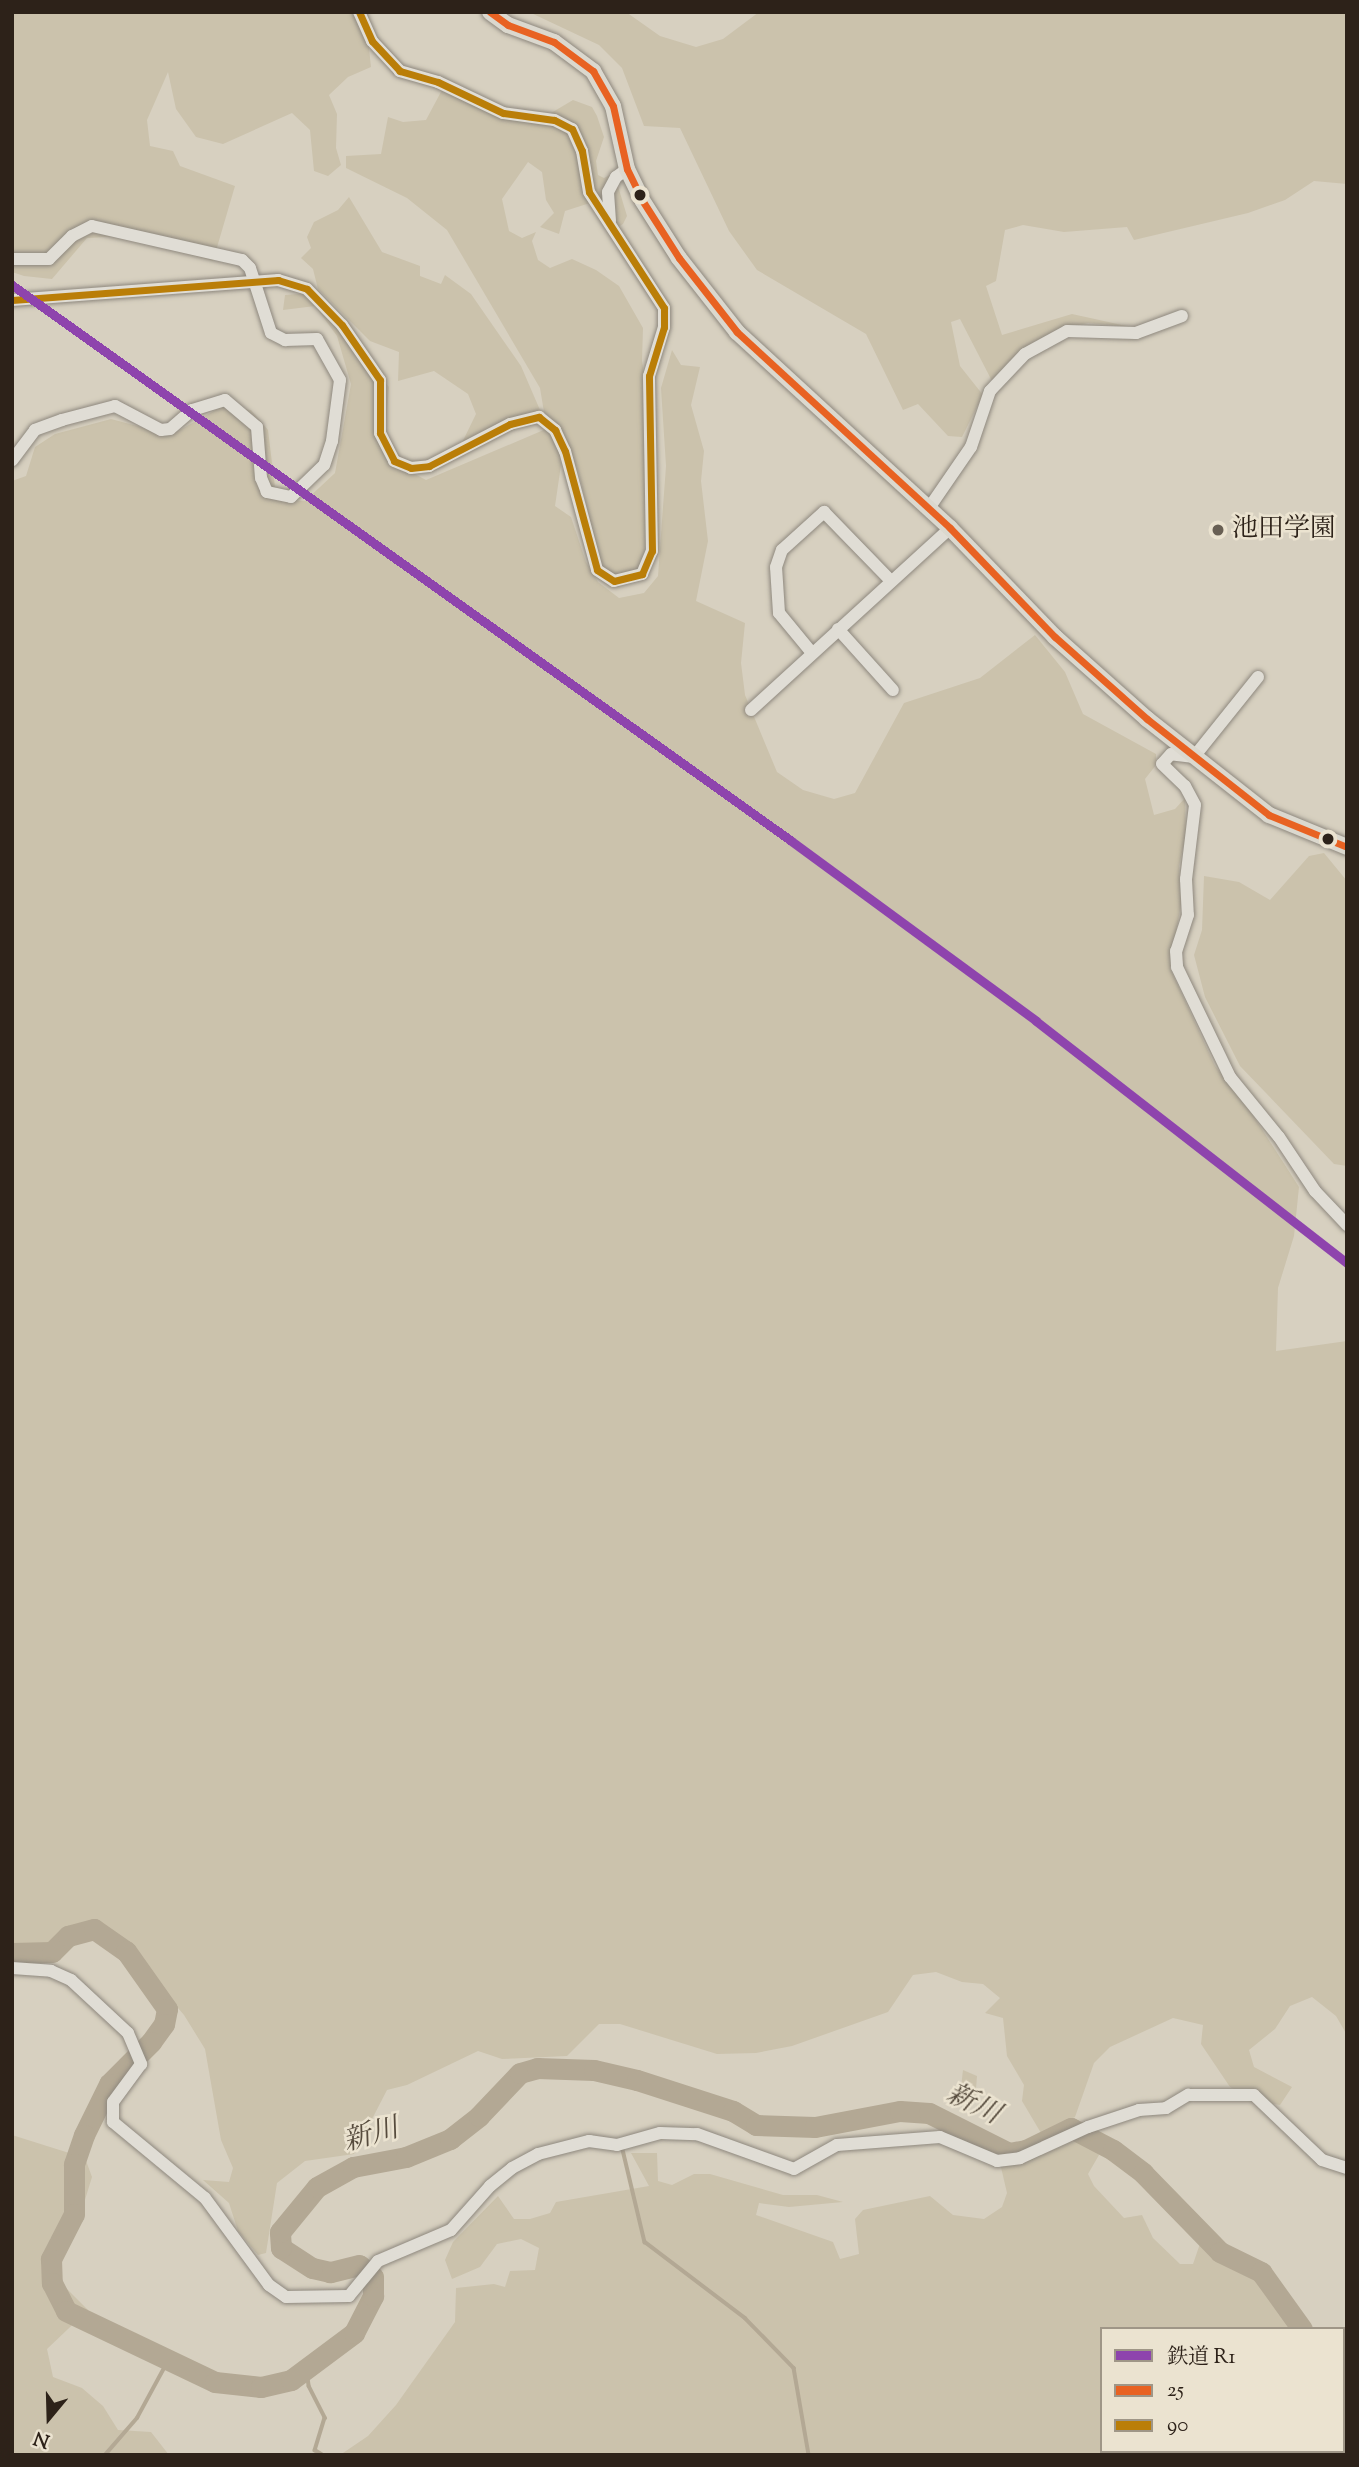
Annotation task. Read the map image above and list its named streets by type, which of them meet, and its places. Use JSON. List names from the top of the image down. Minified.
{"water":["新川"],"places":["池田学園"],"lines":["transit line 25","transit line 90","rail line R1"],"legend":["鉄道 R1","25","90"],"north":"bottom"}
